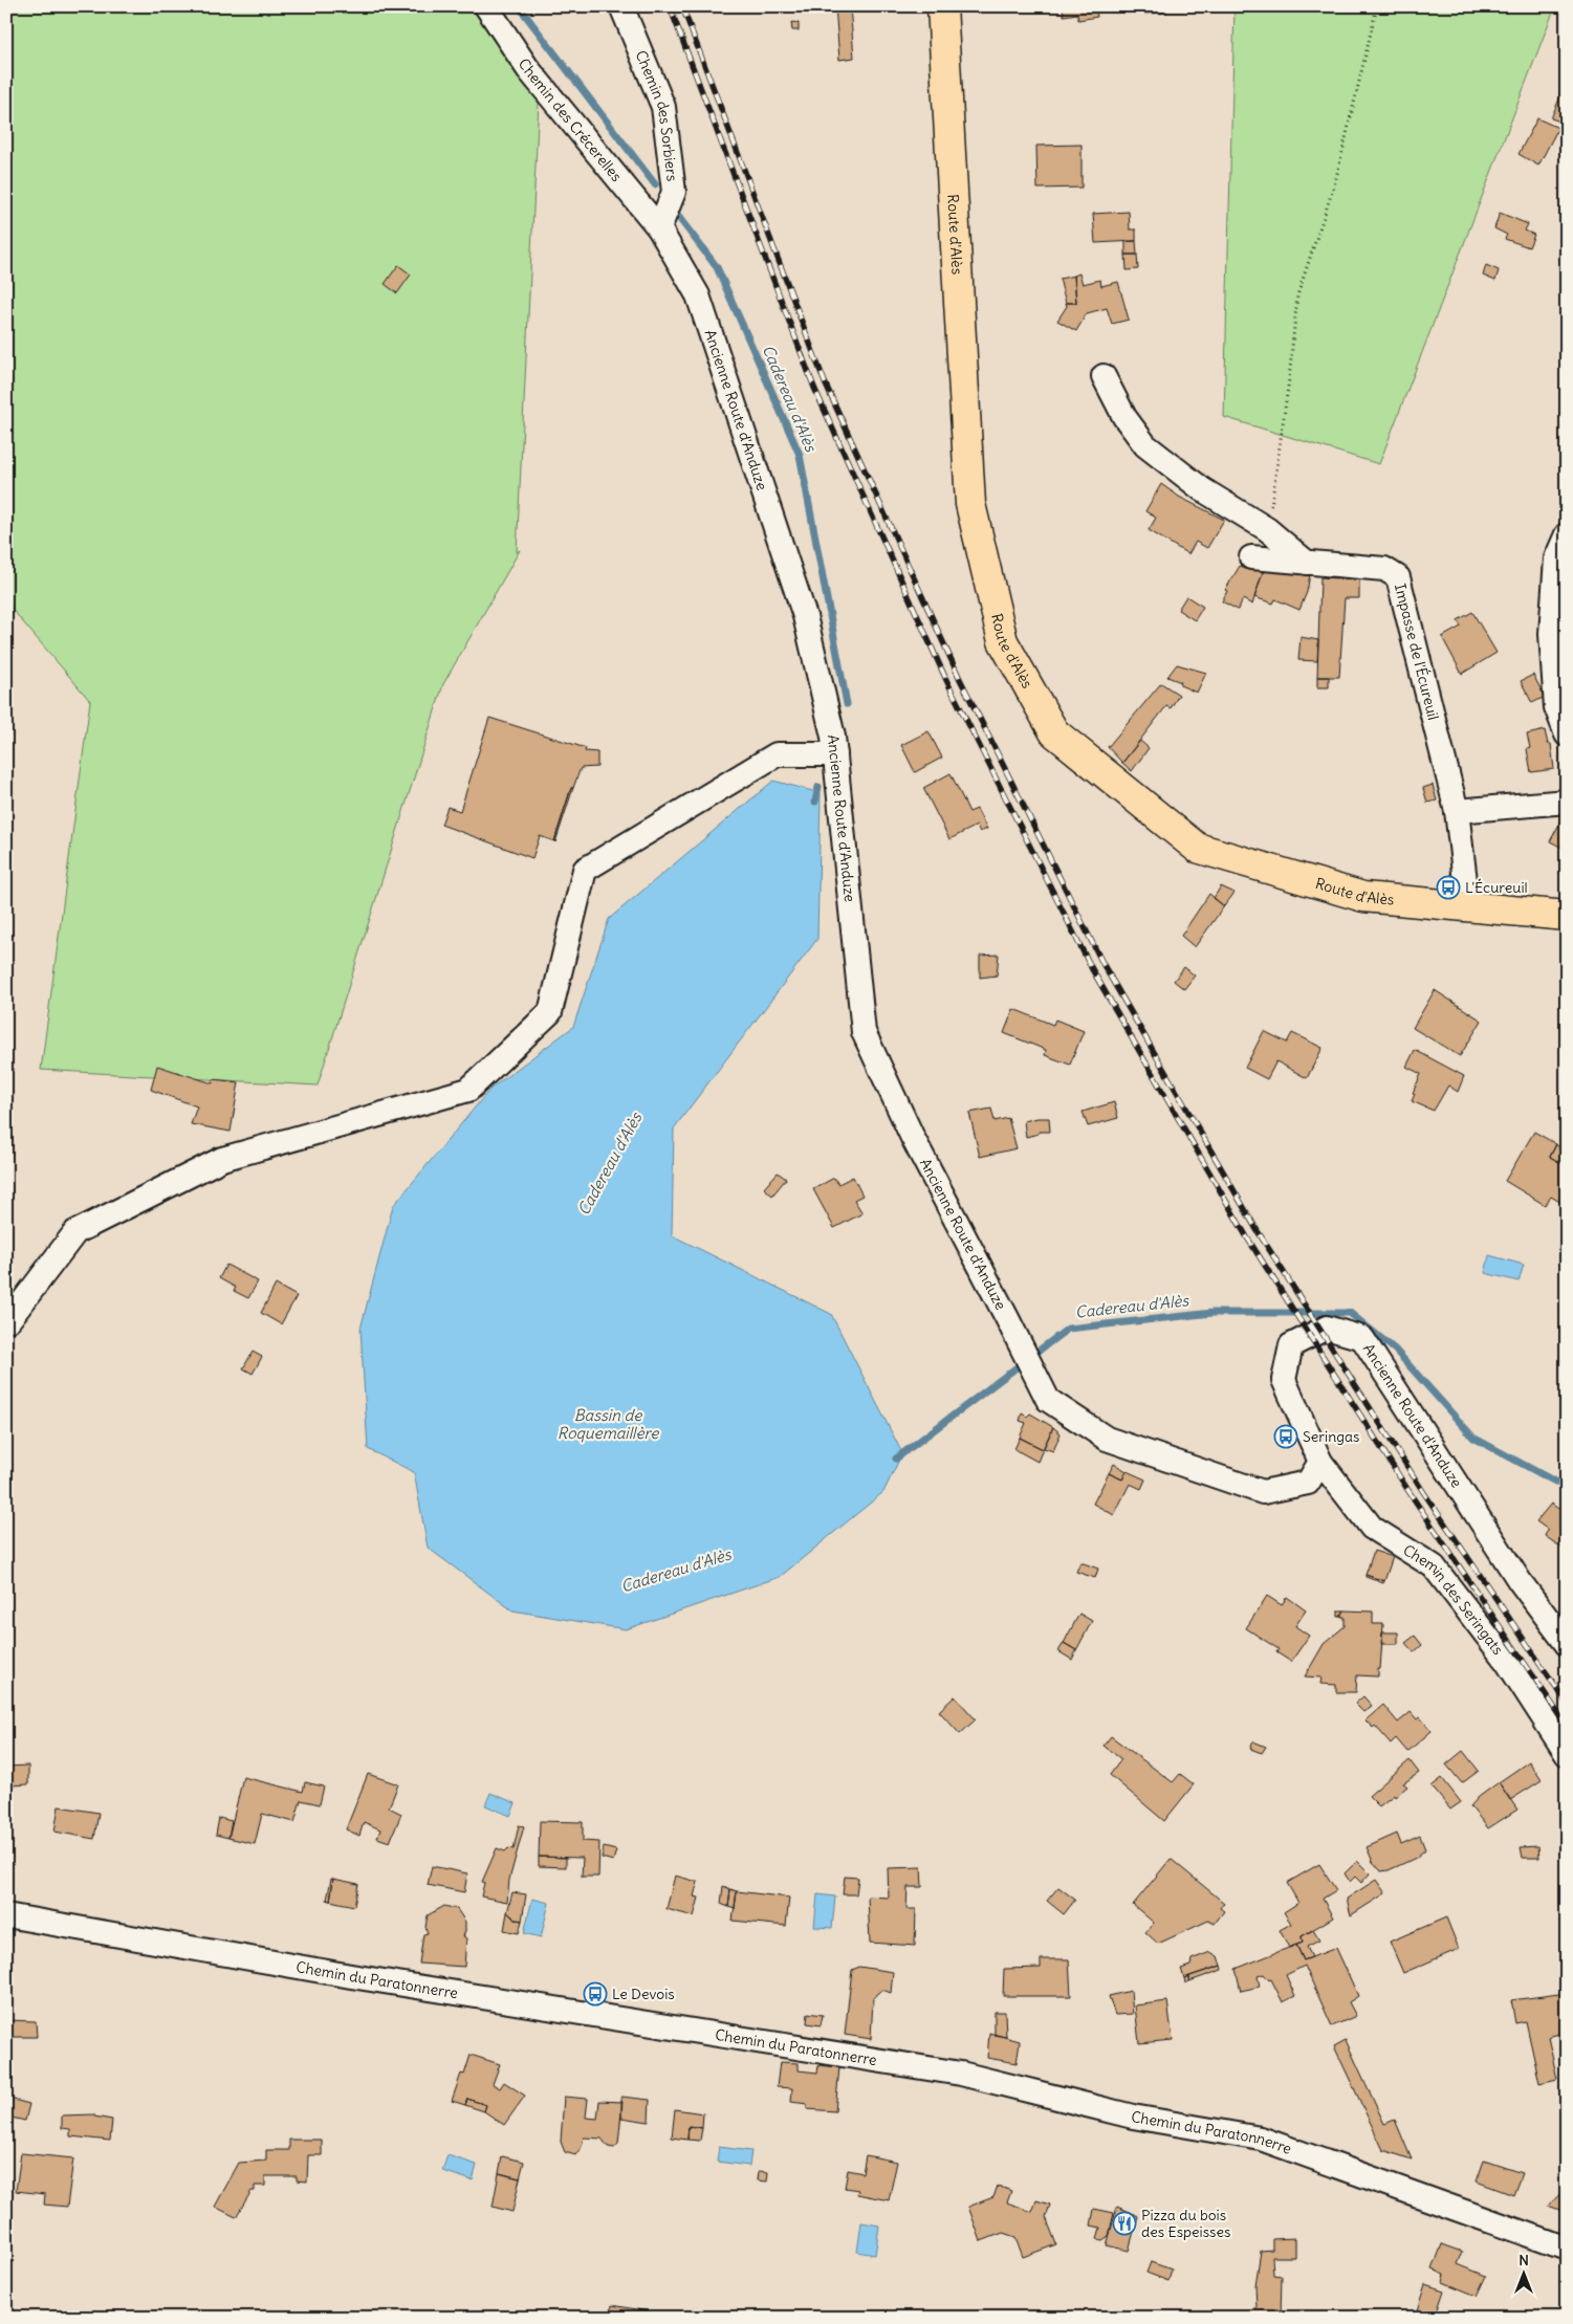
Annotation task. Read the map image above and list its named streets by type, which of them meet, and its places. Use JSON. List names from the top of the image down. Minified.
{"streets":{"main road":["Route d'Alès"],"street":["Chemin des Sorbiers","Chemin des Crécerelles","Ancienne Route d'Anduze","Impasse de l'Écureuil","Chemin des Seringats","Chemin du Paratonnerre"]},"crossings":[["Chemin des Sorbiers","Chemin des Crécerelles"],["Chemin des Sorbiers","Ancienne Route d'Anduze"],["Chemin des Crécerelles","Ancienne Route d'Anduze"],["Route d'Alès","Impasse de l'Écureuil"],["Ancienne Route d'Anduze","Chemin des Seringats"]],"water":["Cadereau d'Alès","Bassin de Roquemaillère"],"places":{"bus stop":["L'Écureuil","Seringas","Le Devois"],"restaurant":["Pizza du bois des Espeisses"]},"north":"top"}
